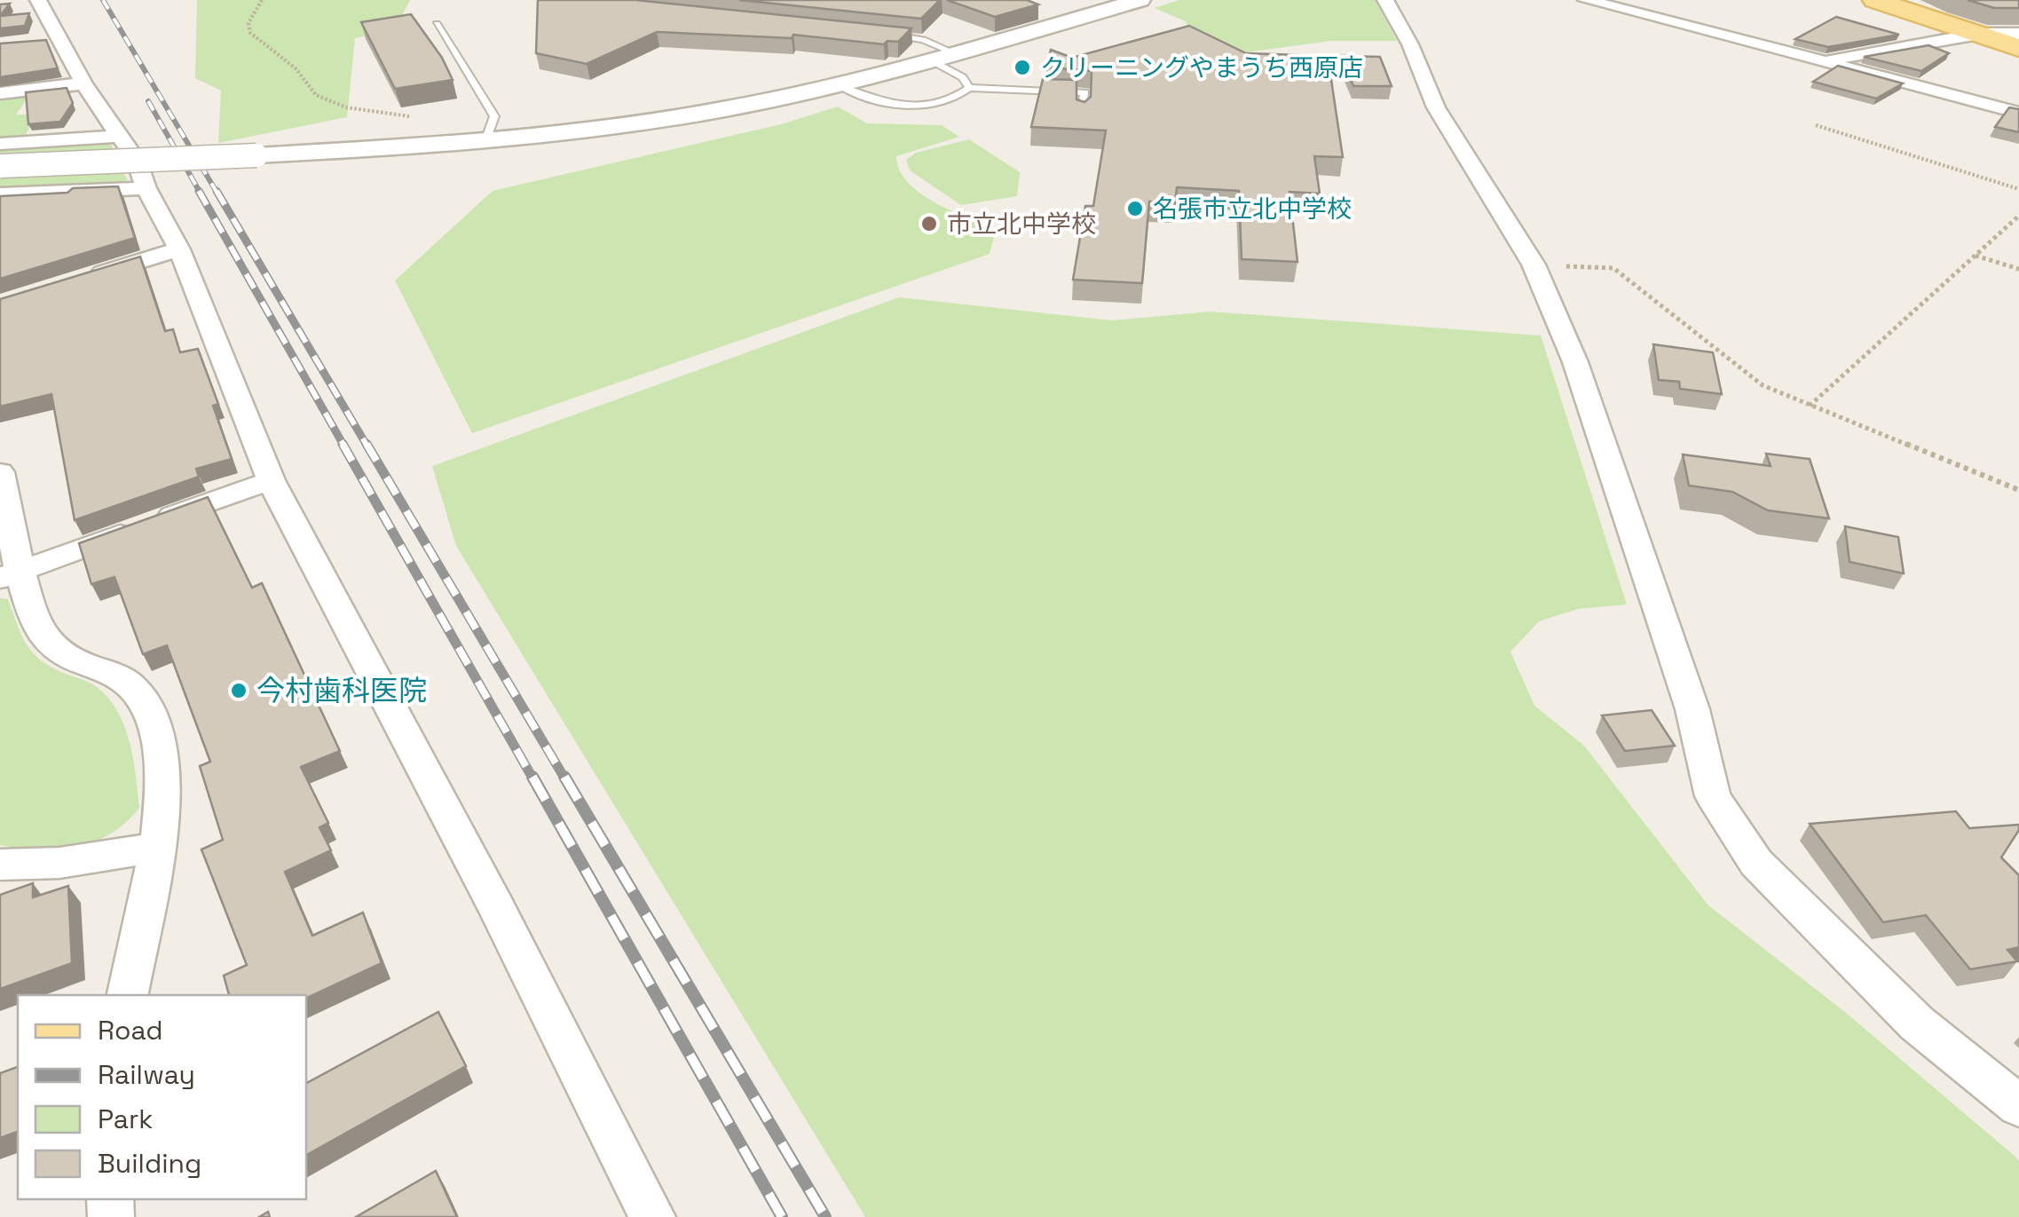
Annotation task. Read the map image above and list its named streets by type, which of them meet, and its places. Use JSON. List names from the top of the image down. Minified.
{"places":["クリーニングやまうち西原店","名張市立北中学校","市立北中学校","今村歯科医院"],"legend":["Road","Railway","Park","Building"]}
